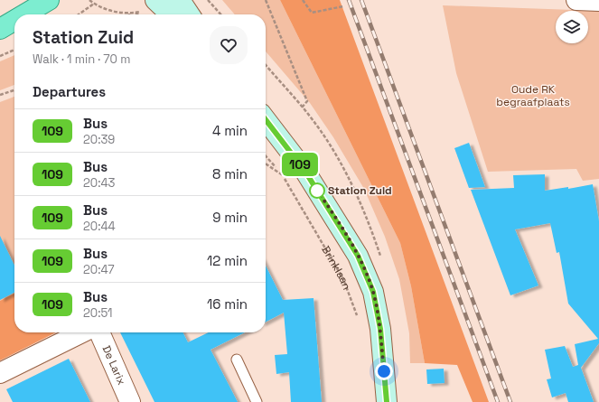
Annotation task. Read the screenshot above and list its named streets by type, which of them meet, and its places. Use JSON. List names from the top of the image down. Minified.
{"streets":{"street":["De Larix"],"path":["Brinklaan"]},"parks":["Oude RK begraafplaats"],"places":["Station Zuid"],"lines":["bus line 109"],"page":{"on_map":"109","heading":[["Station Zuid","Walk · 1 min · 70 m"],"Departures"],"list":[{"mark":"109","name":"Bus","note":"20:39","value":"4 min"},{"mark":"109","name":"Bus","note":"20:43","value":"8 min"},{"mark":"109","name":"Bus","note":"20:44","value":"9 min"},{"mark":"109","name":"Bus","note":"20:47","value":"12 min"},{"mark":"109","name":"Bus","note":"20:51","value":"16 min"}]}}
